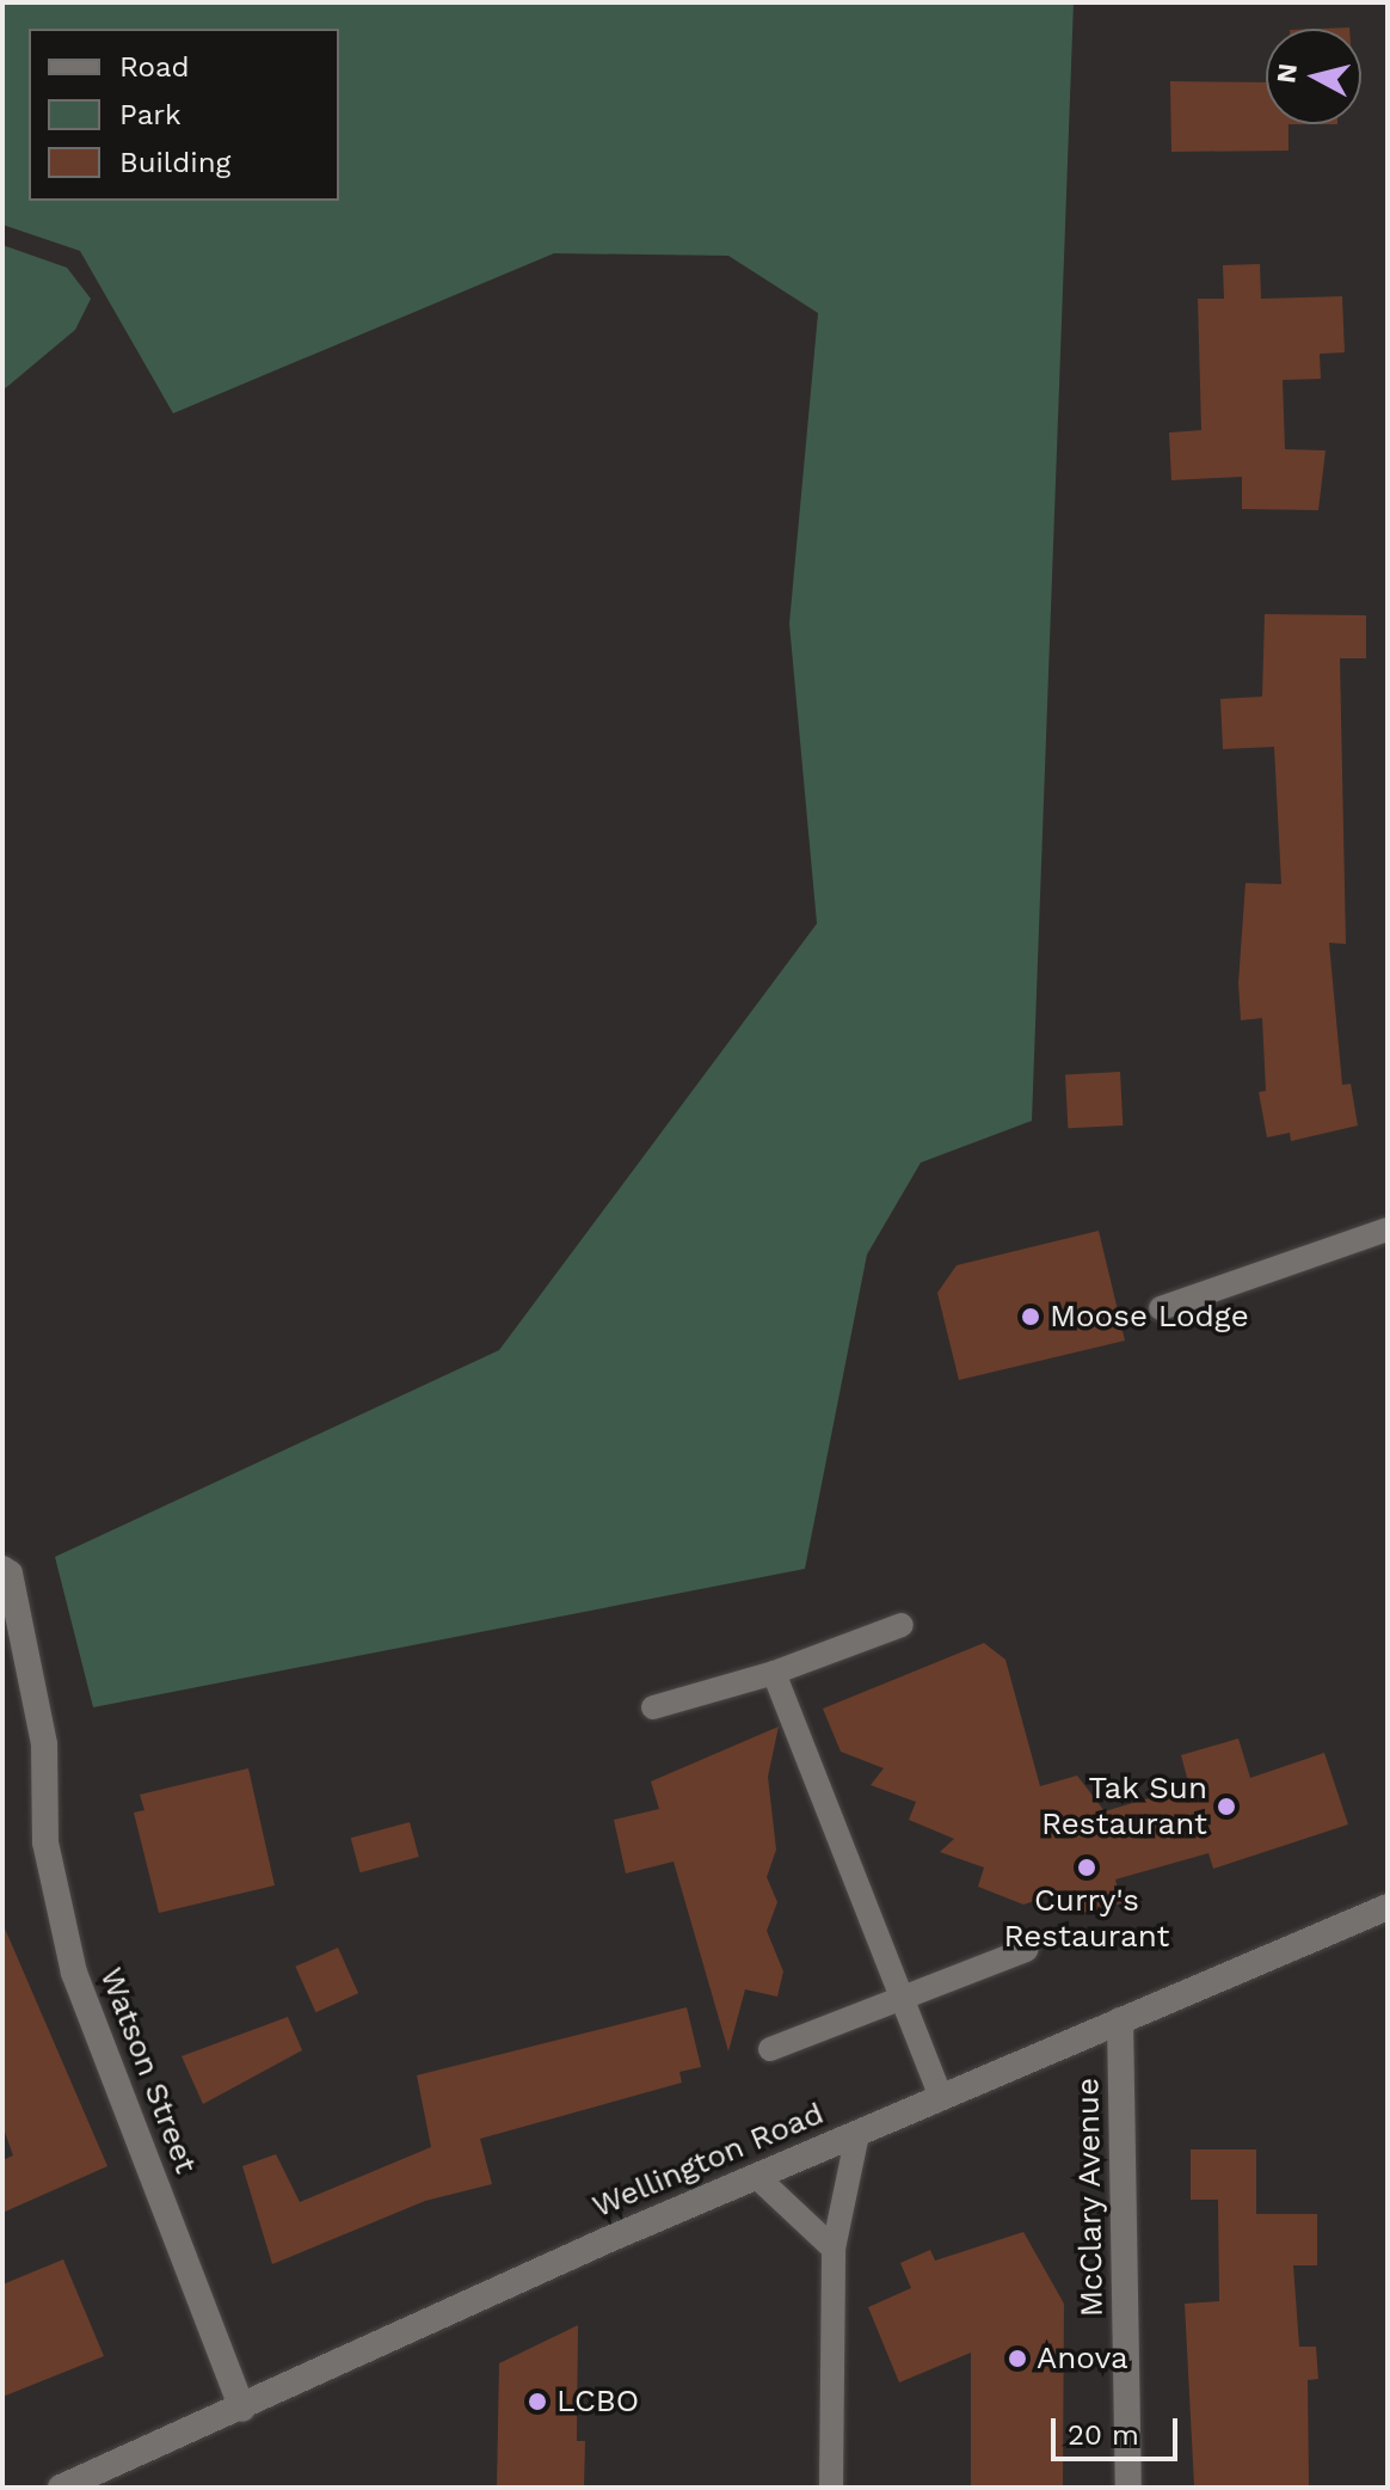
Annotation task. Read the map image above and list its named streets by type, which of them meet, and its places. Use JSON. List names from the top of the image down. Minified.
{"streets":{"main road":["Watson Street","Wellington Road","McClary Avenue"]},"crossings":[["Watson Street","Wellington Road"],["Wellington Road","McClary Avenue"]],"places":["Moose Lodge","Tak Sun Restaurant","Curry's Restaurant","Anova","LCBO"],"legend":["Road","Park","Building"],"scale_bar":"20 m","north":"left"}
